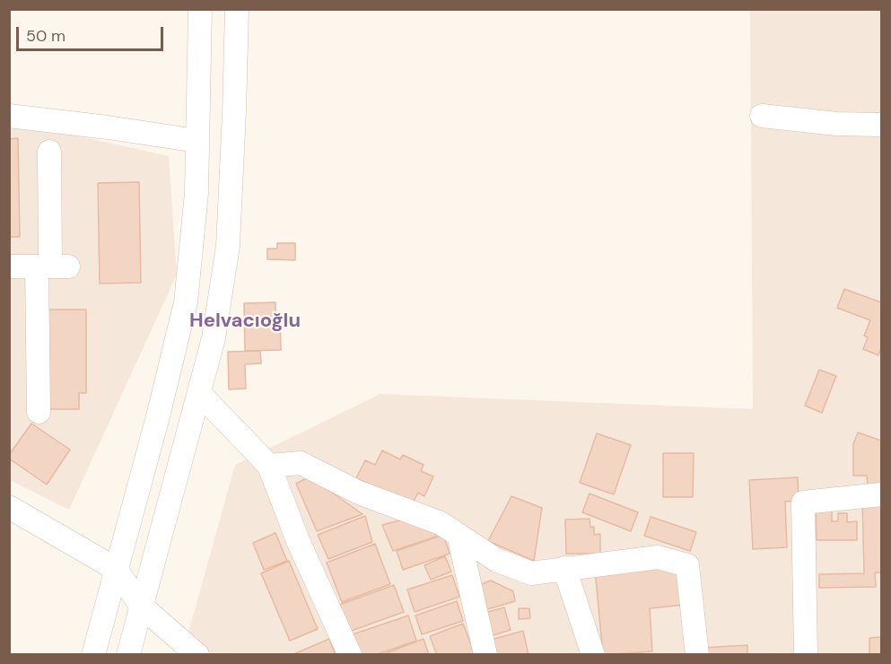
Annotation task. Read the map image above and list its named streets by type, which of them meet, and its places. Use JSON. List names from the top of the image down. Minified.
{"districts":["Helvacıoğlu"],"scale_bar":"50 m"}
